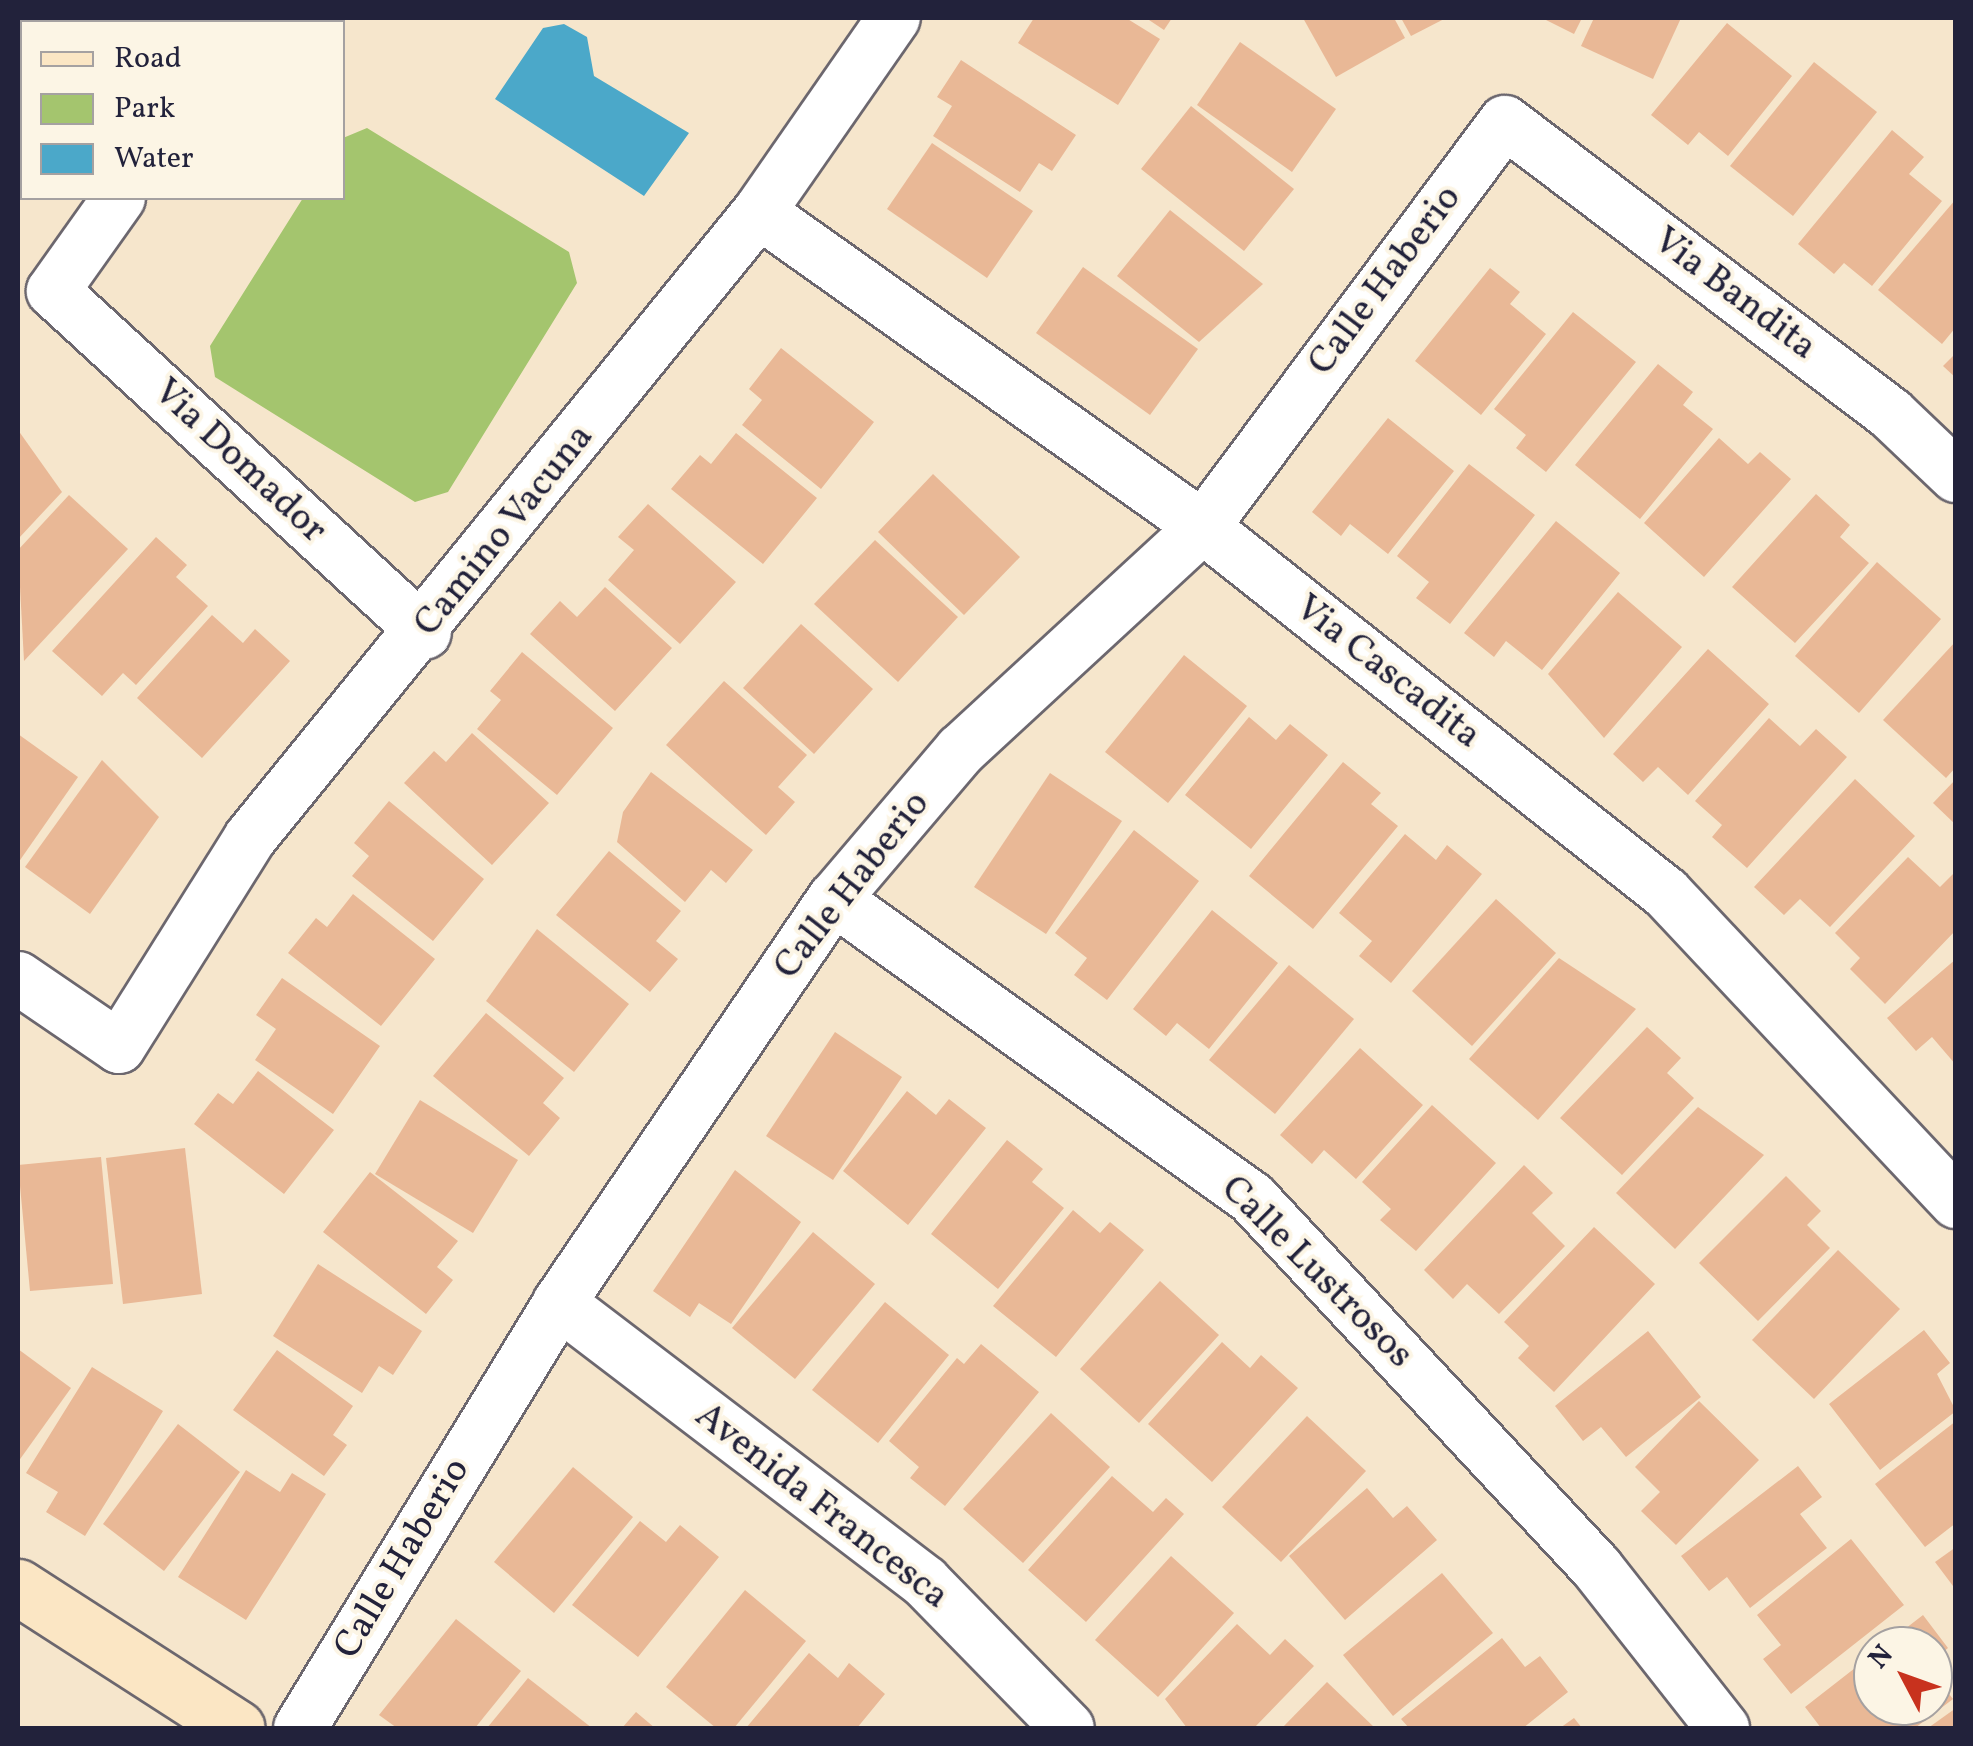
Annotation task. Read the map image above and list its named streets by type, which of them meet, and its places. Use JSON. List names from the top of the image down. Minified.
{"streets":{"street":["Calle Haberio","Via Bandita","Via Domador","Camino Vacuna","Via Cascadita","Calle Lustrosos","Avenida Francesca"]},"crossings":[["Calle Haberio","Via Bandita"],["Calle Haberio","Via Cascadita"],["Calle Haberio","Calle Lustrosos"],["Calle Haberio","Avenida Francesca"],["Via Domador","Camino Vacuna"],["Camino Vacuna","Via Cascadita"]],"legend":["Road","Park","Water"],"north":"top left"}
